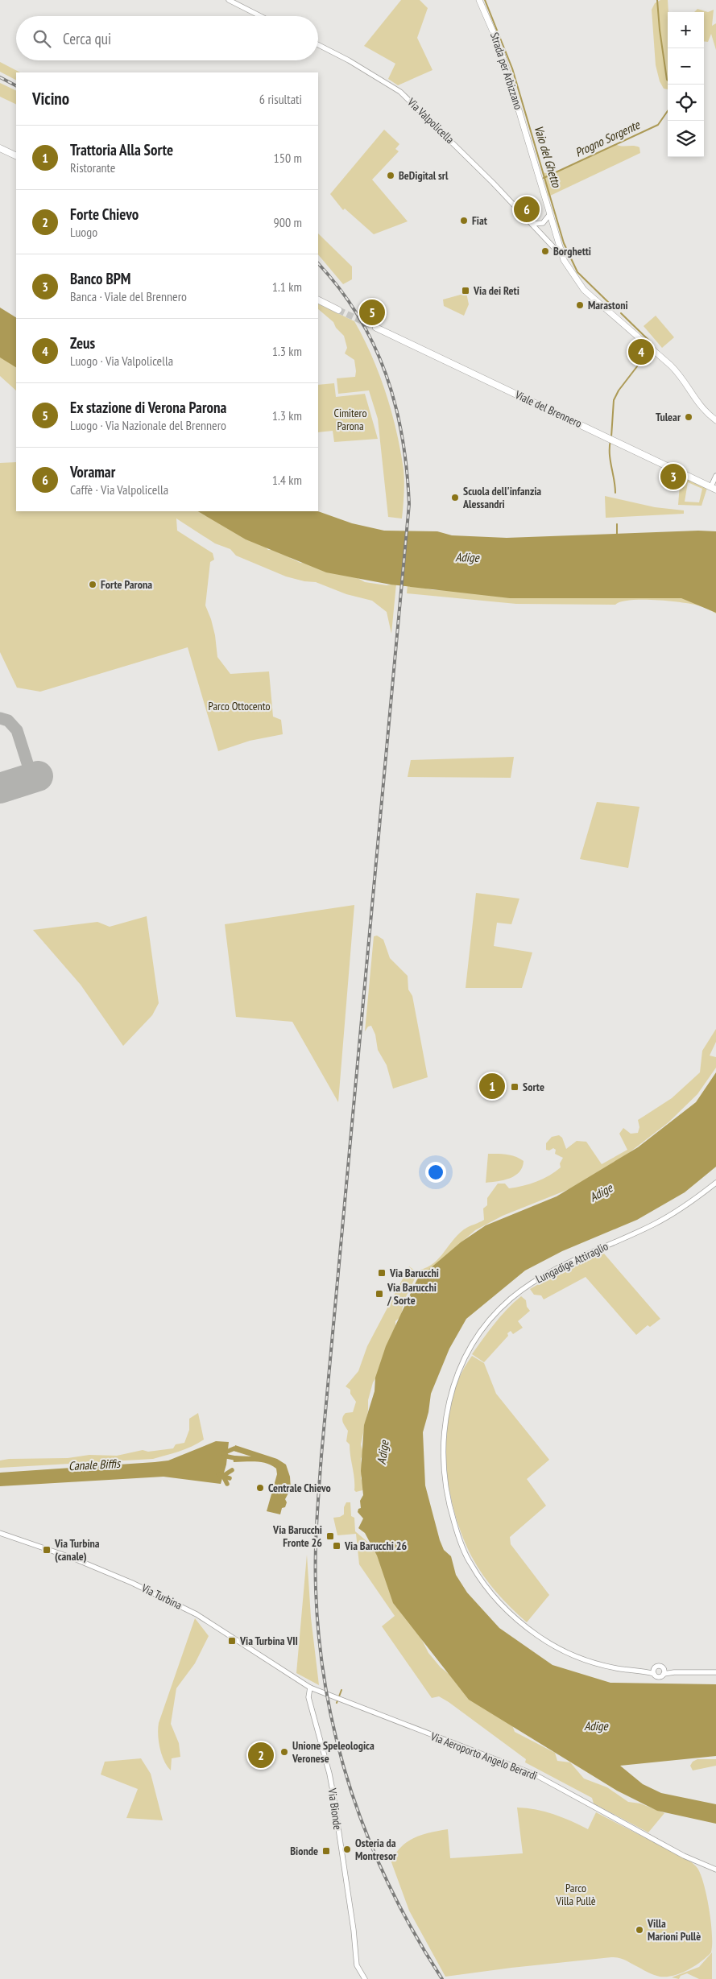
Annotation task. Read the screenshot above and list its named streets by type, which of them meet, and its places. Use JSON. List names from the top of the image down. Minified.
{"streets":{"main road":["Strada per Arbizzano","Viale del Brennero"],"street":["Via Valpolicella","Lungadige Attiraglio","Via Turbina","Via Aeroporto Angelo Berardi","Via Bionde"]},"crossings":[["Strada per Arbizzano","Via Valpolicella"],["Via Turbina","Via Aeroporto Angelo Berardi"],["Via Turbina","Via Bionde"],["Via Aeroporto Angelo Berardi","Via Bionde"]],"water":["Progno Sorgente","Vaio del Ghetto","Adige","Canale Biffis"],"parks":["Cimitero Parona","Parco Ottocento","Parco Villa Pullè"],"places":{"other":["BeDigital srl","Fiat","Borghetti","Marastoni","Tulear","Scuola dell'infanzia Alessandri","Forte Parona","Centrale Chievo","Unione Speleologica Veronese","Osteria da Montresor","Villa Marioni Pullè"],"transit":["Via dei Reti","Sorte","Via Barucchi","Via Barucchi / Sorte","Via Barucchi Fronte 26","Via Barucchi 26","Via Turbina (canale)","Via Turbina VII","Bionde"]},"page":{"map_buttons":["+","−"],"search":"Cerca qui","heading":["Vicino","6 risultati"],"list":[{"mark":"1","name":"Trattoria Alla Sorte","note":"Ristorante","value":"150 m"},{"mark":"2","name":"Forte Chievo","note":"Luogo","value":"900 m"},{"mark":"3","name":"Banco BPM","note":"Banca · Viale del Brennero","value":"1.1 km"},{"mark":"4","name":"Zeus","note":"Luogo · Via Valpolicella","value":"1.3 km"},{"mark":"5","name":"Ex stazione di Verona Parona","note":"Luogo · Via Nazionale del Brennero","value":"1.3 km"},{"mark":"6","name":"Voramar","note":"Caffè · Via Valpolicella","value":"1.4 km"}],"pins":["6","5","4","3","1","2"]}}
